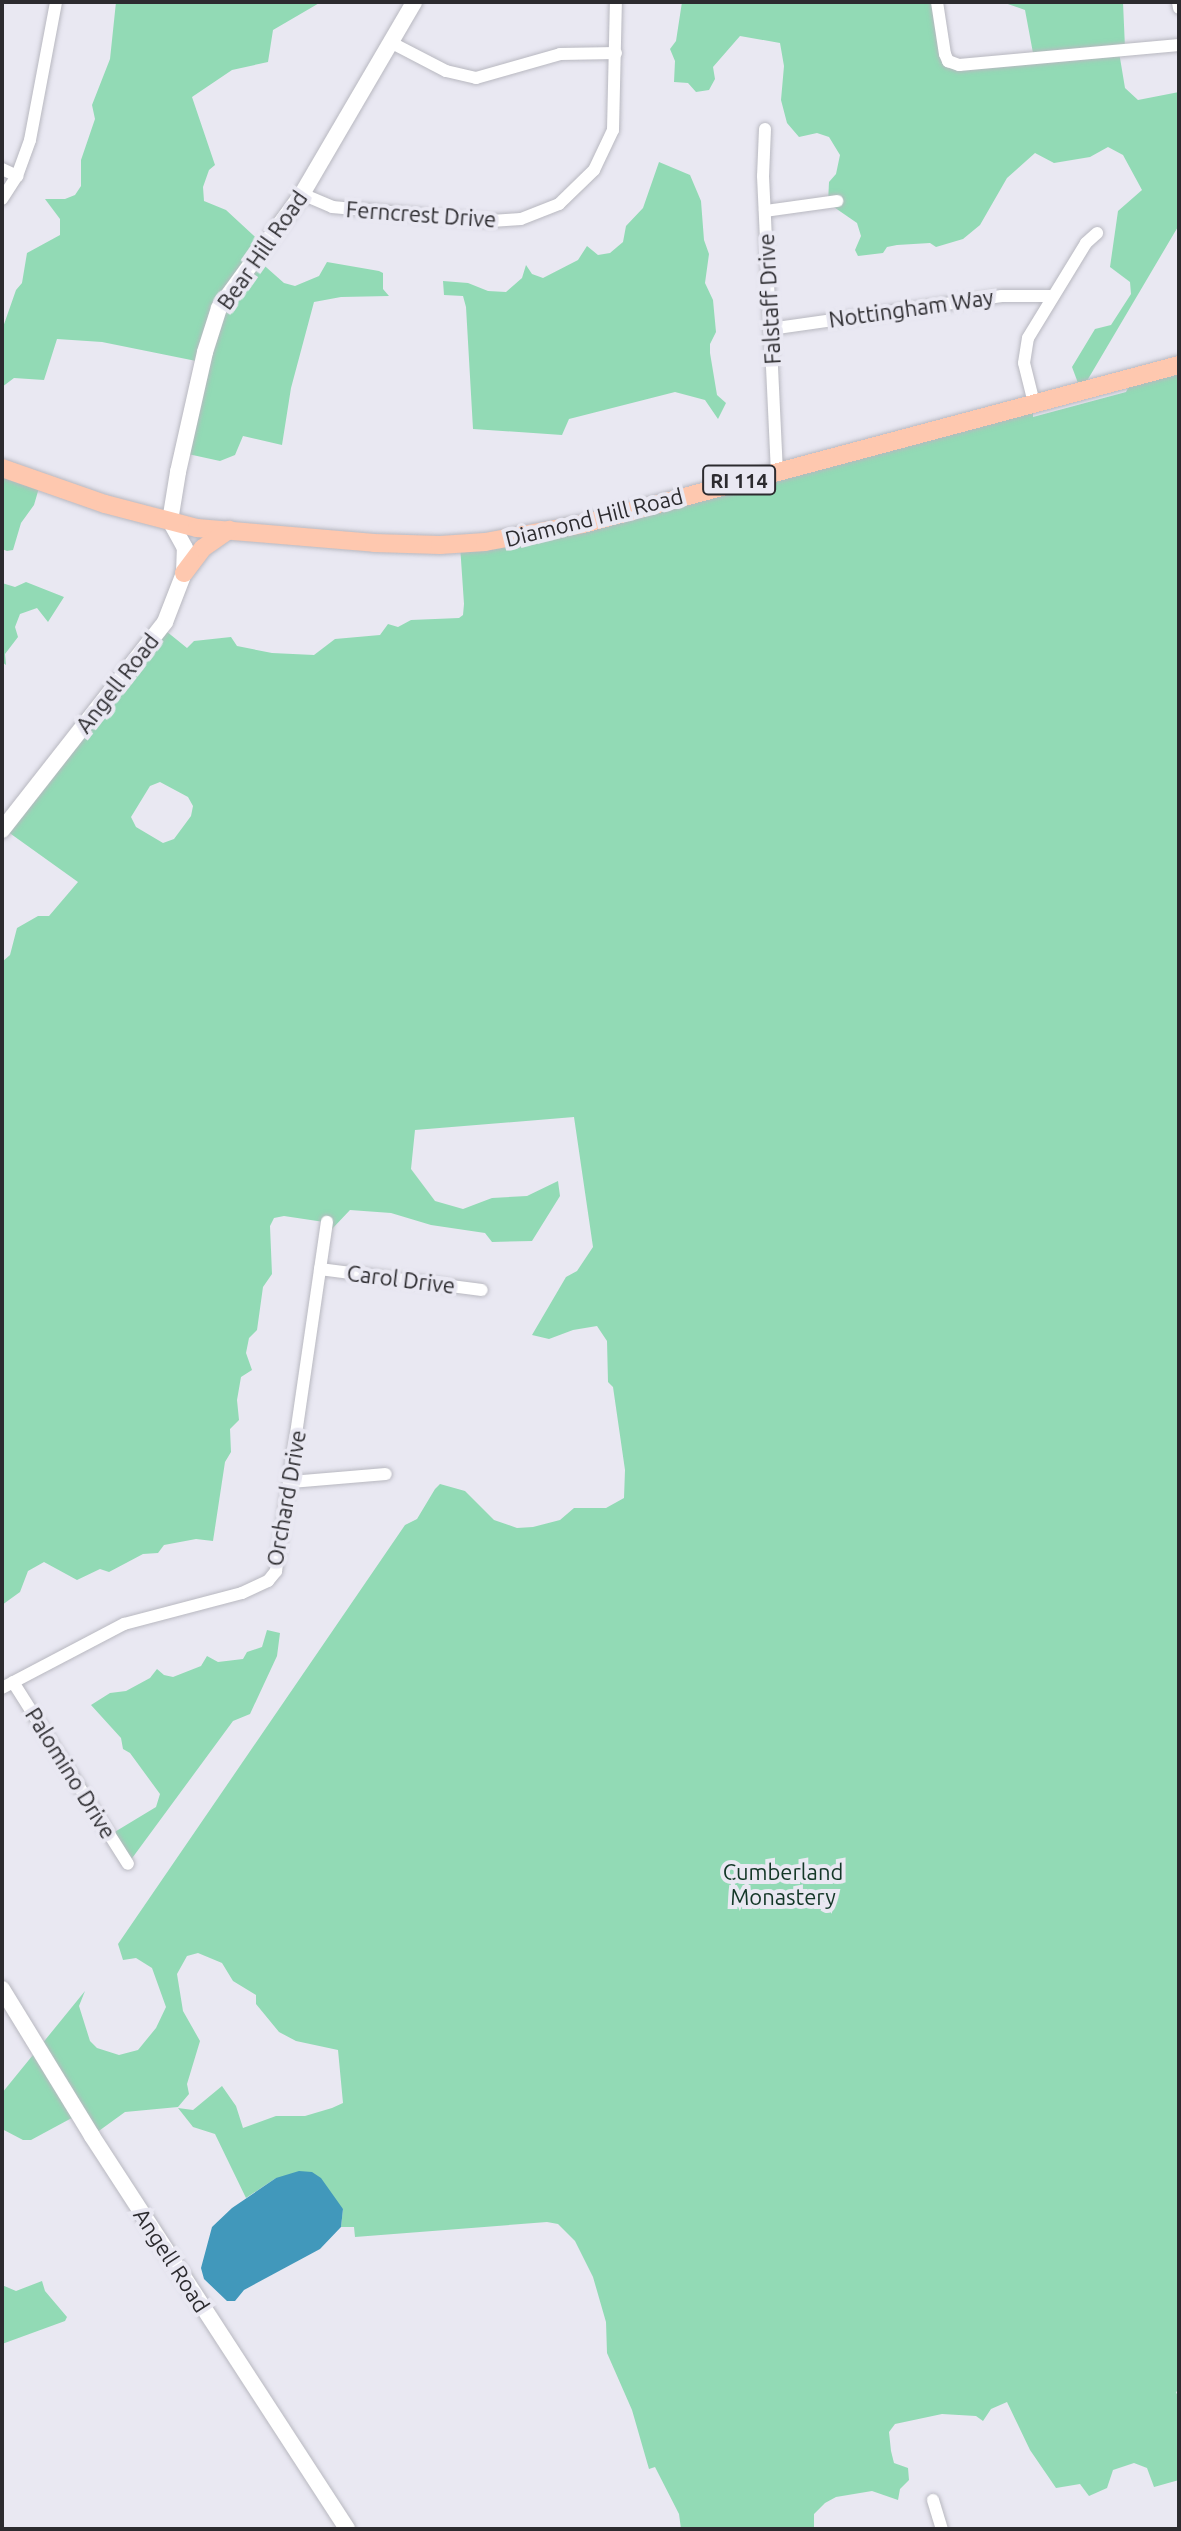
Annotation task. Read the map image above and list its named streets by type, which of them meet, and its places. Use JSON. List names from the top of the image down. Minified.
{"streets":{"main road":["Bear Hill Road","RI 114","Diamond Hill Road","Angell Road"],"street":["Ferncrest Drive","Falstaff Drive","Nottingham Way","Carol Drive","Orchard Drive","Palomino Drive"]},"crossings":[["Ferncrest Drive","Bear Hill Road"],["Bear Hill Road","Diamond Hill Road"],["Bear Hill Road","Angell Road"],["Falstaff Drive","Nottingham Way"],["Falstaff Drive","Diamond Hill Road"],["Diamond Hill Road","Angell Road"],["Carol Drive","Orchard Drive"],["Orchard Drive","Palomino Drive"]],"parks":["Cumberland Monastery"]}
